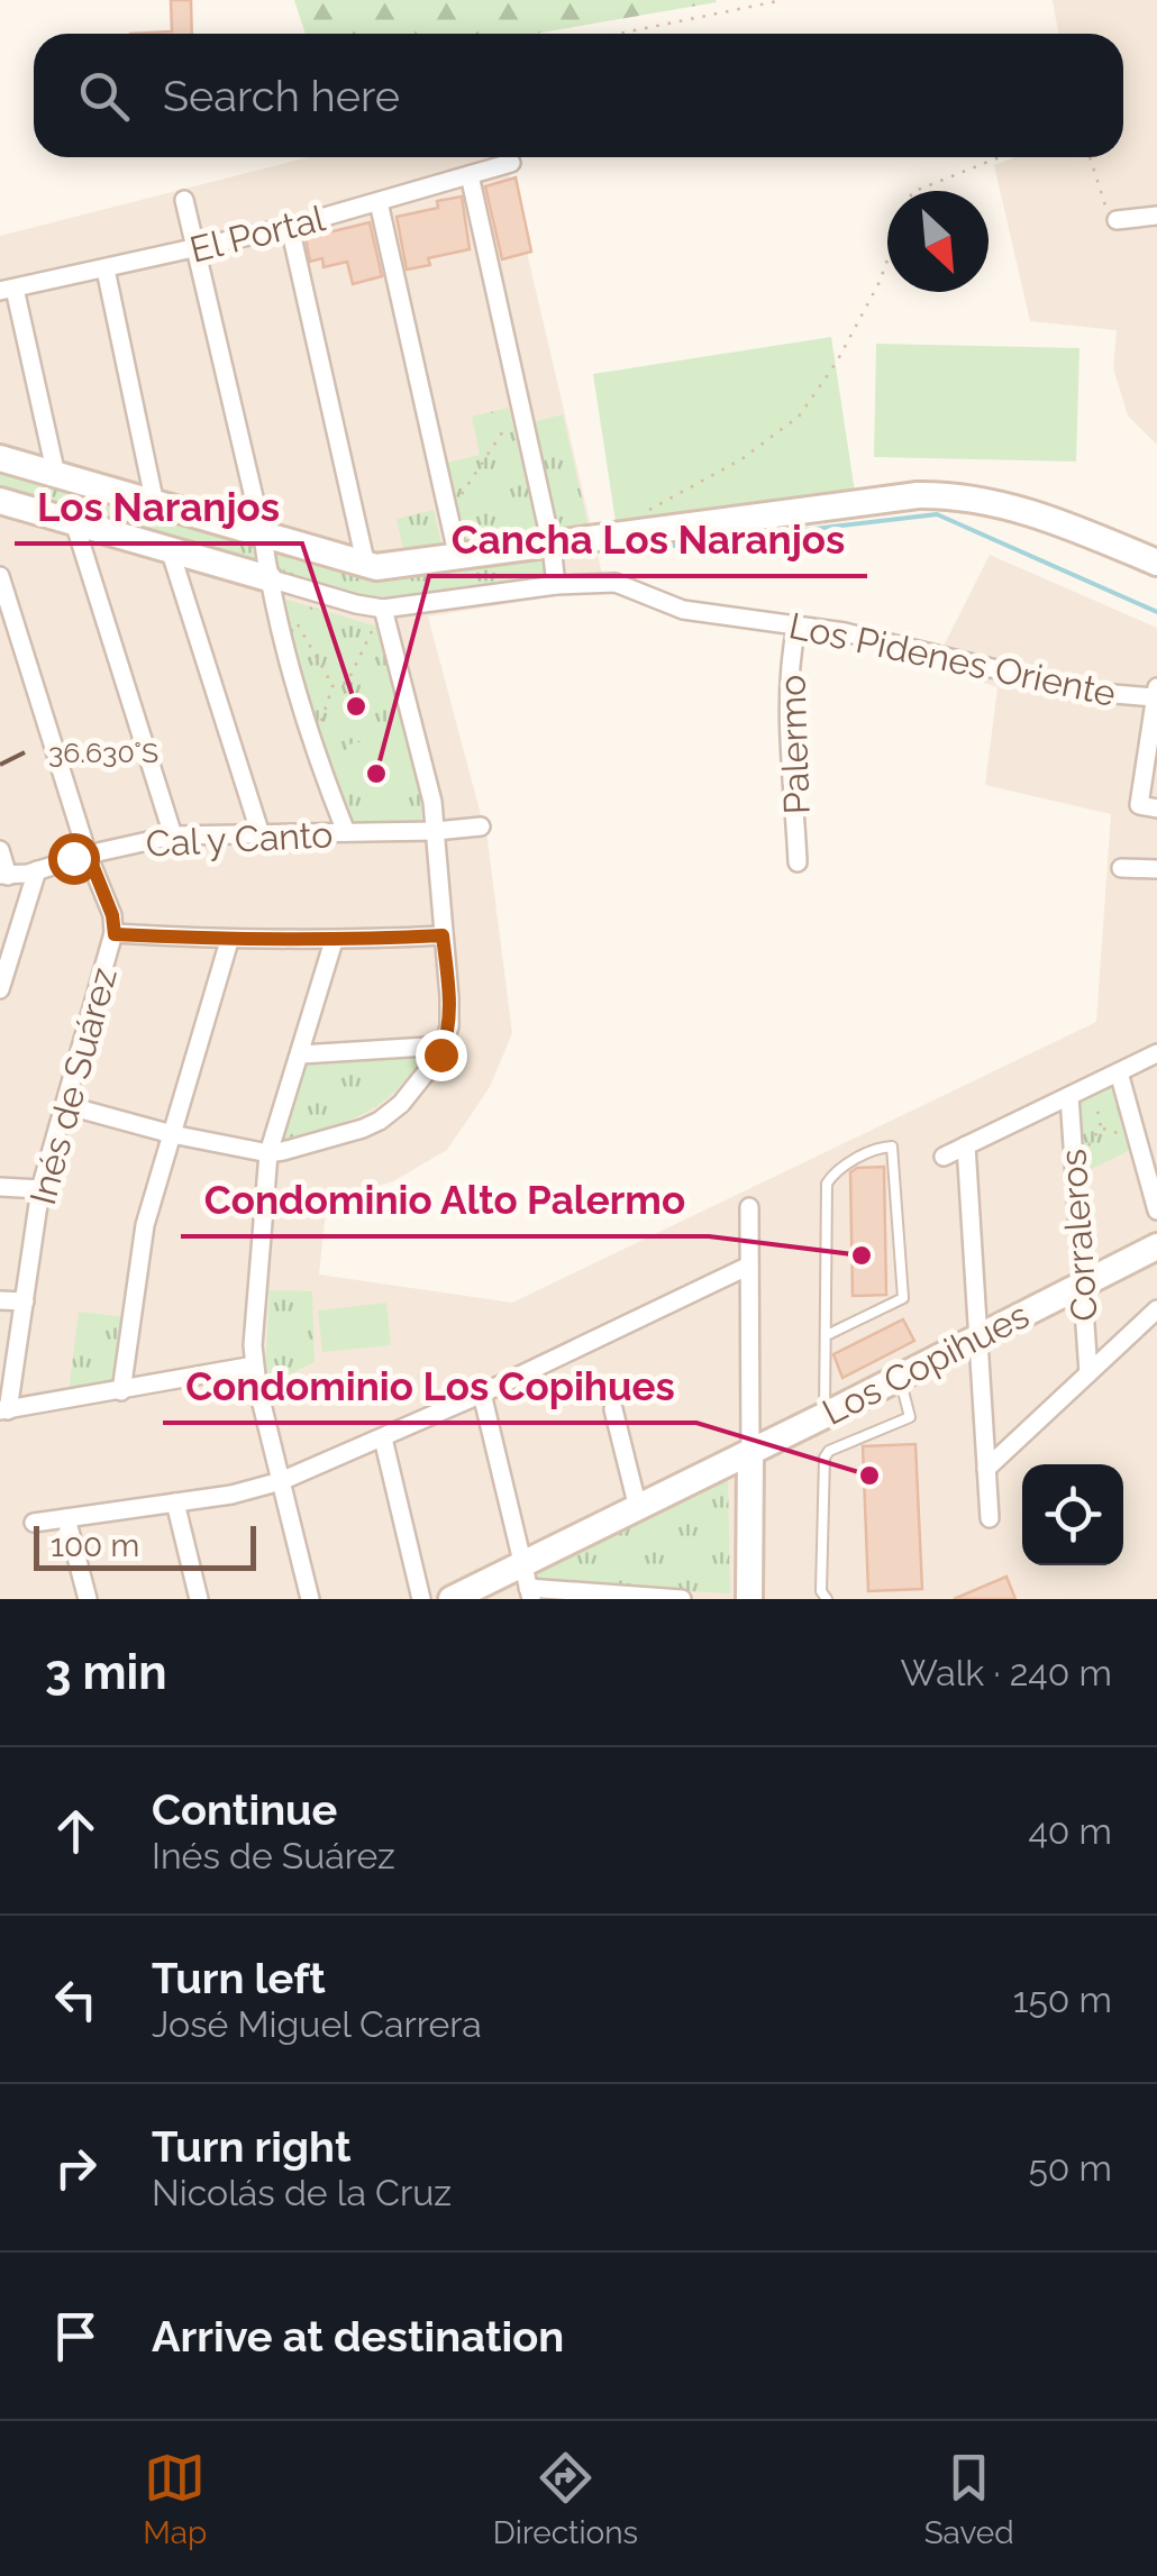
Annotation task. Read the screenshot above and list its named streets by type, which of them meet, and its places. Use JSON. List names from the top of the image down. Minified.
{"streets":{"street":["El Portal","Los Pidenes Oriente","Palermo","Cal y Canto","Inés de Suárez","Corraleros","Los Copihues"]},"crossings":[["Los Pidenes Oriente","Palermo"],["Cal y Canto","Inés de Suárez"],["Corraleros","Los Copihues"]],"places":["Los Naranjos","Cancha Los Naranjos","Condominio Alto Palermo","Condominio Los Copihues"],"scale_bar":"100 m","north":"bottom right","page":{"search":"Search here","scale":"100 m","heading":["3 min","Walk · 240 m"],"list":[["Continue","Inés de Suárez","40 m"],["Turn left","José Miguel Carrera","150 m"],["Turn right","Nicolás de la Cruz","50 m"],"Arrive at destination"],"nav":["Map","Directions","Saved"]},"coordinates":["36.630°S"]}
